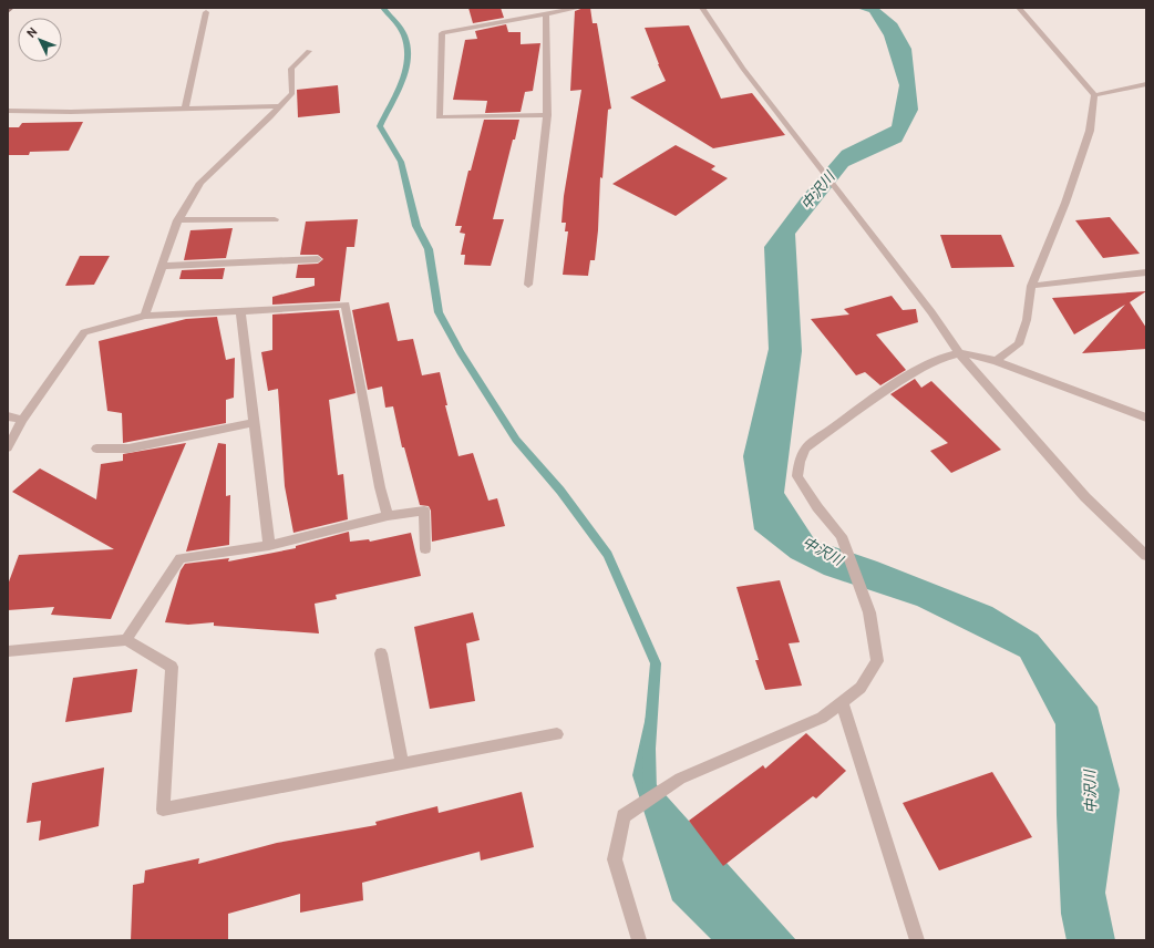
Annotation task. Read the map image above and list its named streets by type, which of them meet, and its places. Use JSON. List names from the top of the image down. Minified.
{"water":["中沢川"],"north":"top left"}
